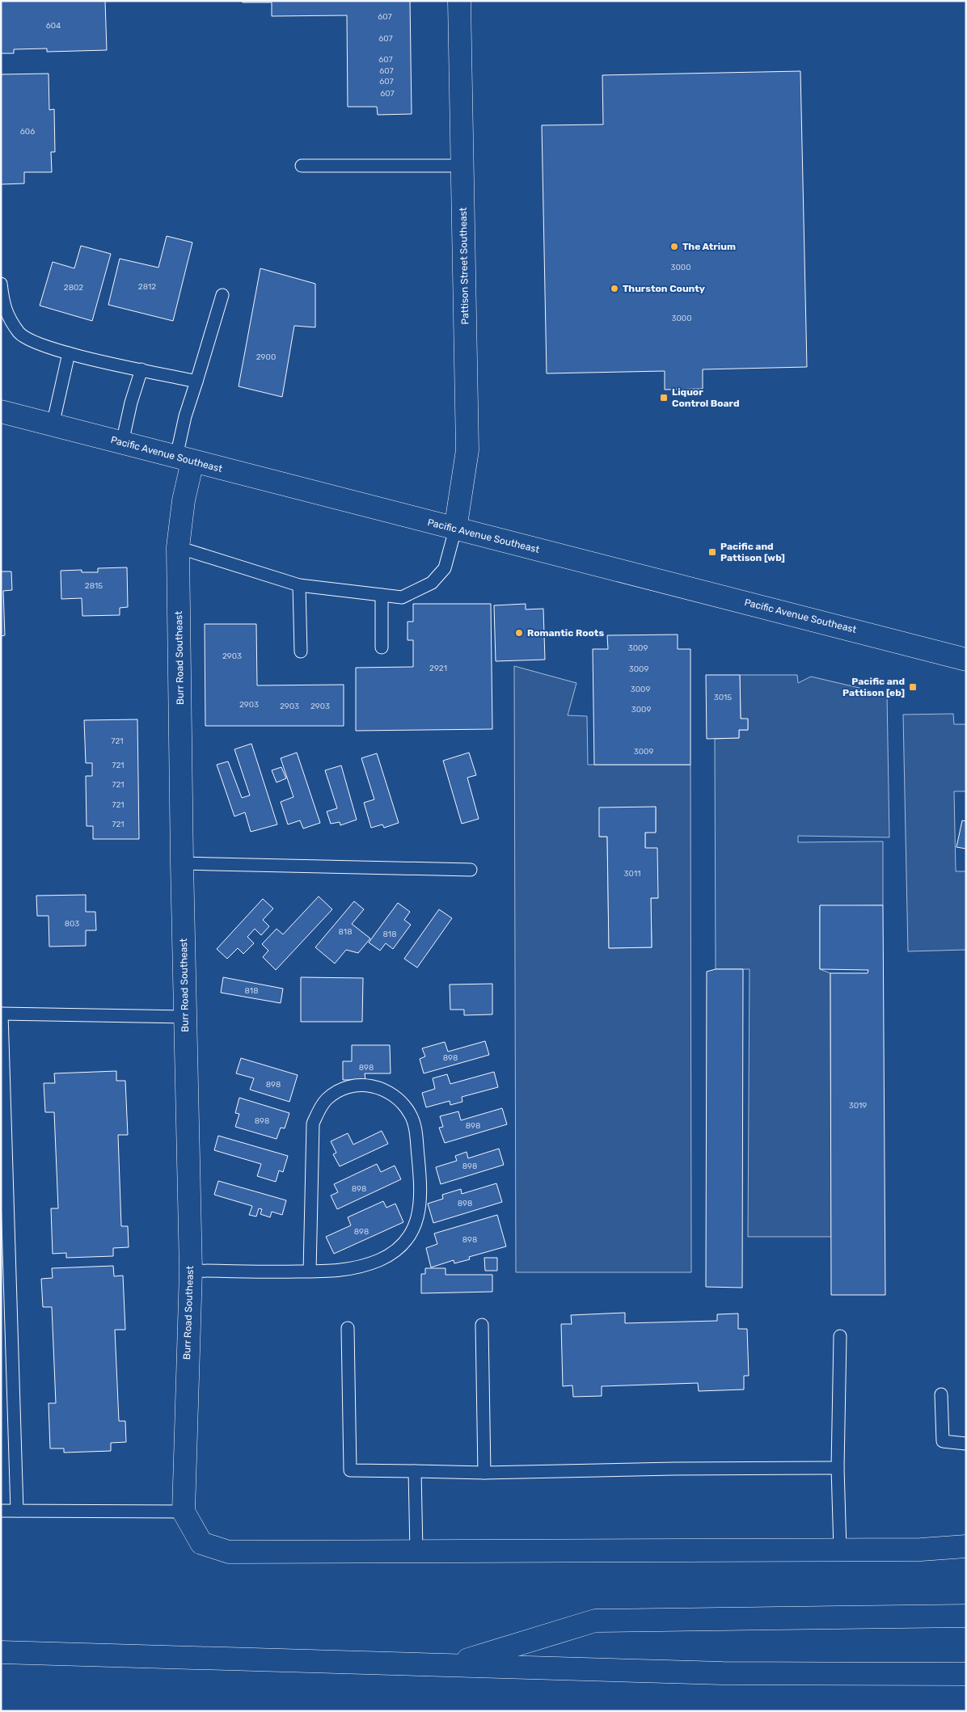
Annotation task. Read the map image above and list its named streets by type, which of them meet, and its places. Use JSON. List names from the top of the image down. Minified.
{"streets":{"main road":["Pattison Street Southeast","Pacific Avenue Southeast","Burr Road Southeast"]},"crossings":[["Pattison Street Southeast","Pacific Avenue Southeast"],["Pacific Avenue Southeast","Burr Road Southeast"]],"places":{"other":["The Atrium","Thurston County","Romantic Roots"],"transit":["Liquor Control Board","Pacific and Pattison [wb]","Pacific and Pattison [eb]"]},"house_numbers":["607","604","607","607","607","607","607","606","3000","2812","2802","3000","2900","2815","3009","2903","2921","3009","3009","3015","2903","2903","2903","3009","721","3009","721","721","721","721","3011","803","818","818","818","898","898","898","3019","898","898","898","898","898","898","898"]}
